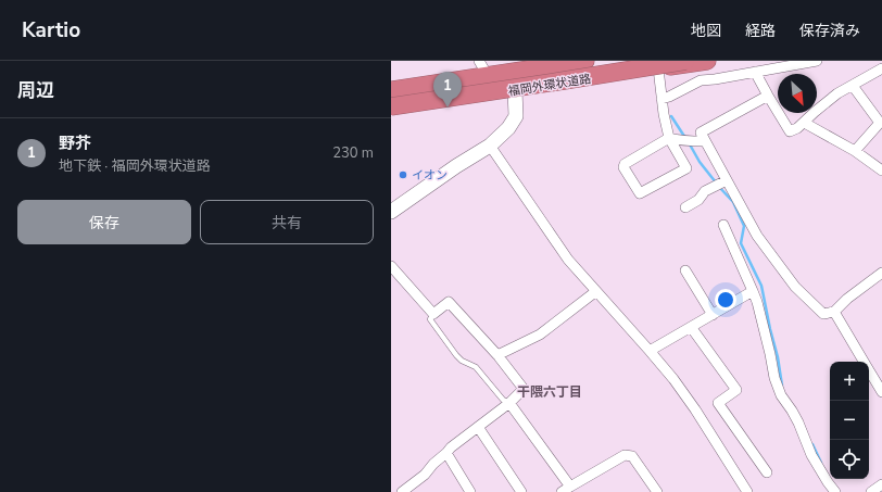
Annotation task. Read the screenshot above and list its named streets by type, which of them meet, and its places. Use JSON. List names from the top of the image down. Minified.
{"streets":{"highway":["福岡外環状道路"]},"districts":["干隈六丁目"],"places":["イオン"],"north":"bottom right","page":{"header":"Kartio","nav":["地図","経路","保存済み"],"heading":"周辺","pins":"1","list":[{"mark":"1","name":"野芥","note":"地下鉄 · 福岡外環状道路","value":"230 m"}],"buttons":["保存","共有"],"map_buttons":["+","−"]}}
